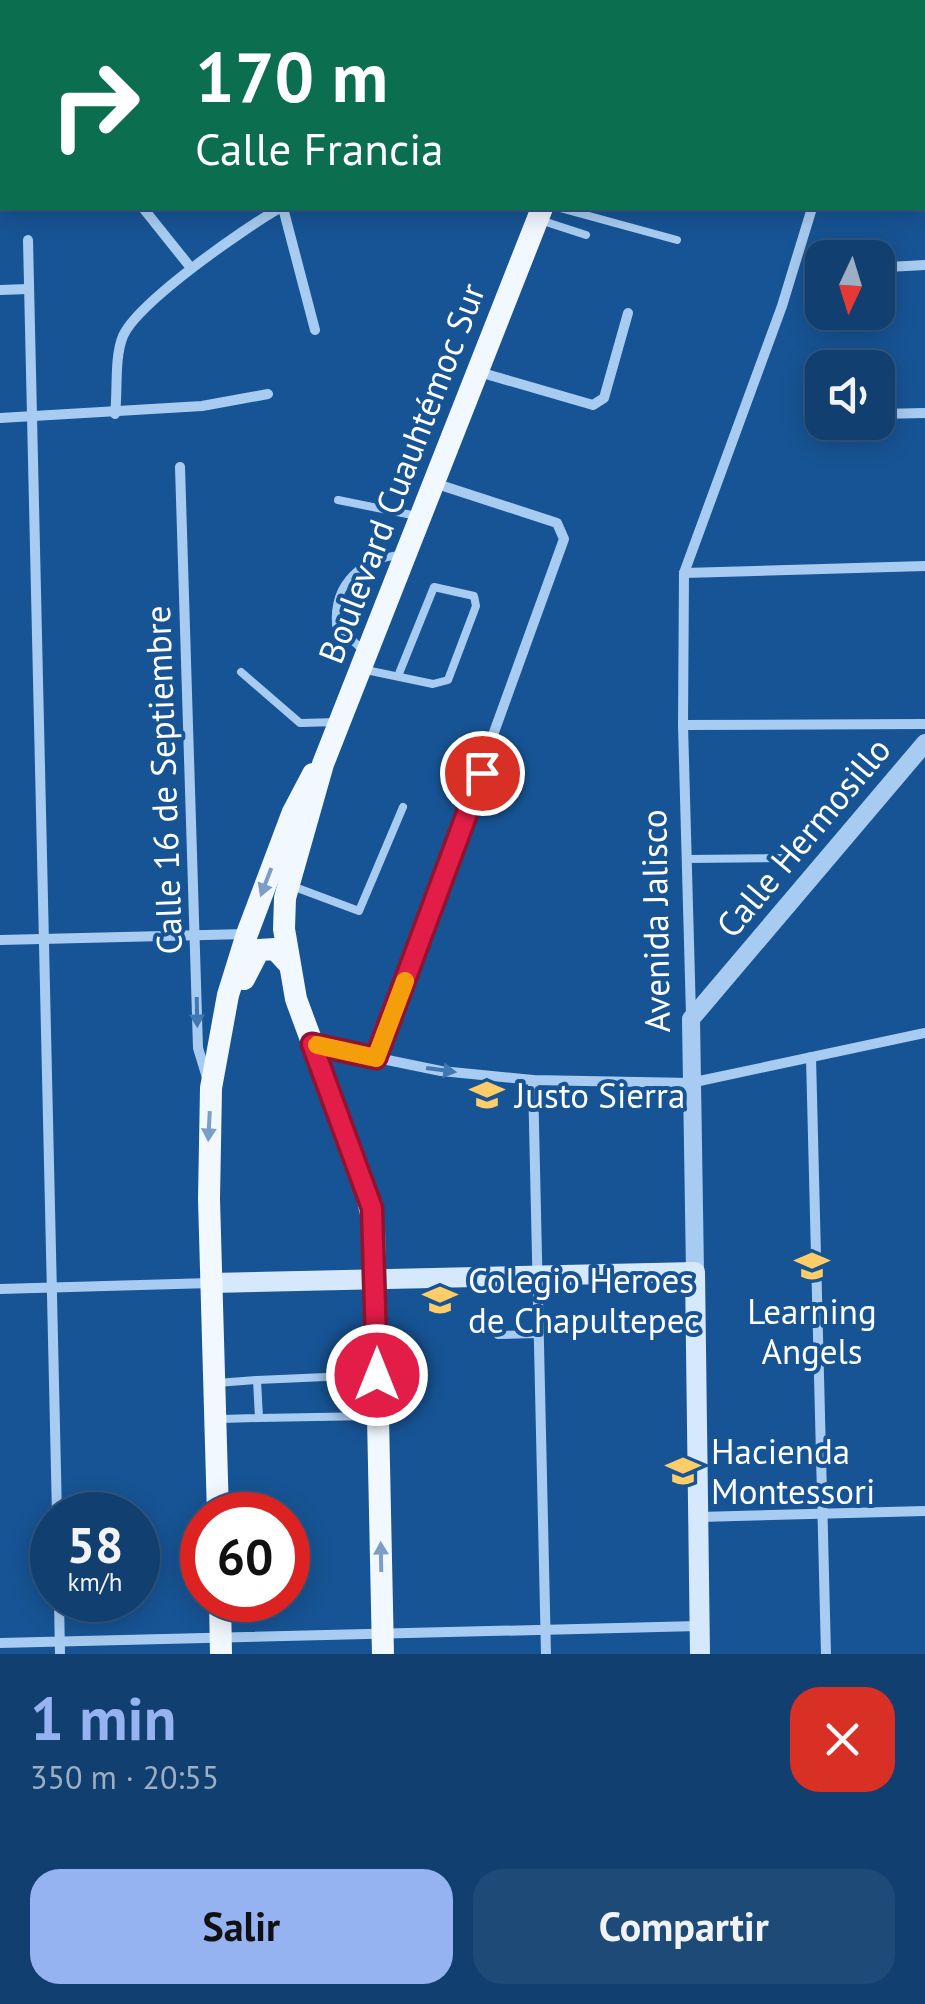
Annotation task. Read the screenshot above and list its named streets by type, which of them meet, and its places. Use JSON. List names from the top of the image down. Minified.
{"streets":{"main road":["Boulevard Cuauhtémoc Sur","Avenida Jalisco"],"street":["Calle 16 de Septiembre","Calle Hermosillo"]},"crossings":[["Boulevard Cuauhtémoc Sur","Calle 16 de Septiembre"],["Calle Hermosillo","Avenida Jalisco"]],"places":{"school or university":["Justo Sierra","Learning Angels","Colegio Heroes de Chapultepec","Hacienda Montessori"]},"north":"bottom","page":{"turn":["170 m","Calle Francia"],"speed":"58 km/h","limit":"60","heading":["1 min","350 m · 20:55"],"buttons":["Salir","Compartir"]}}
